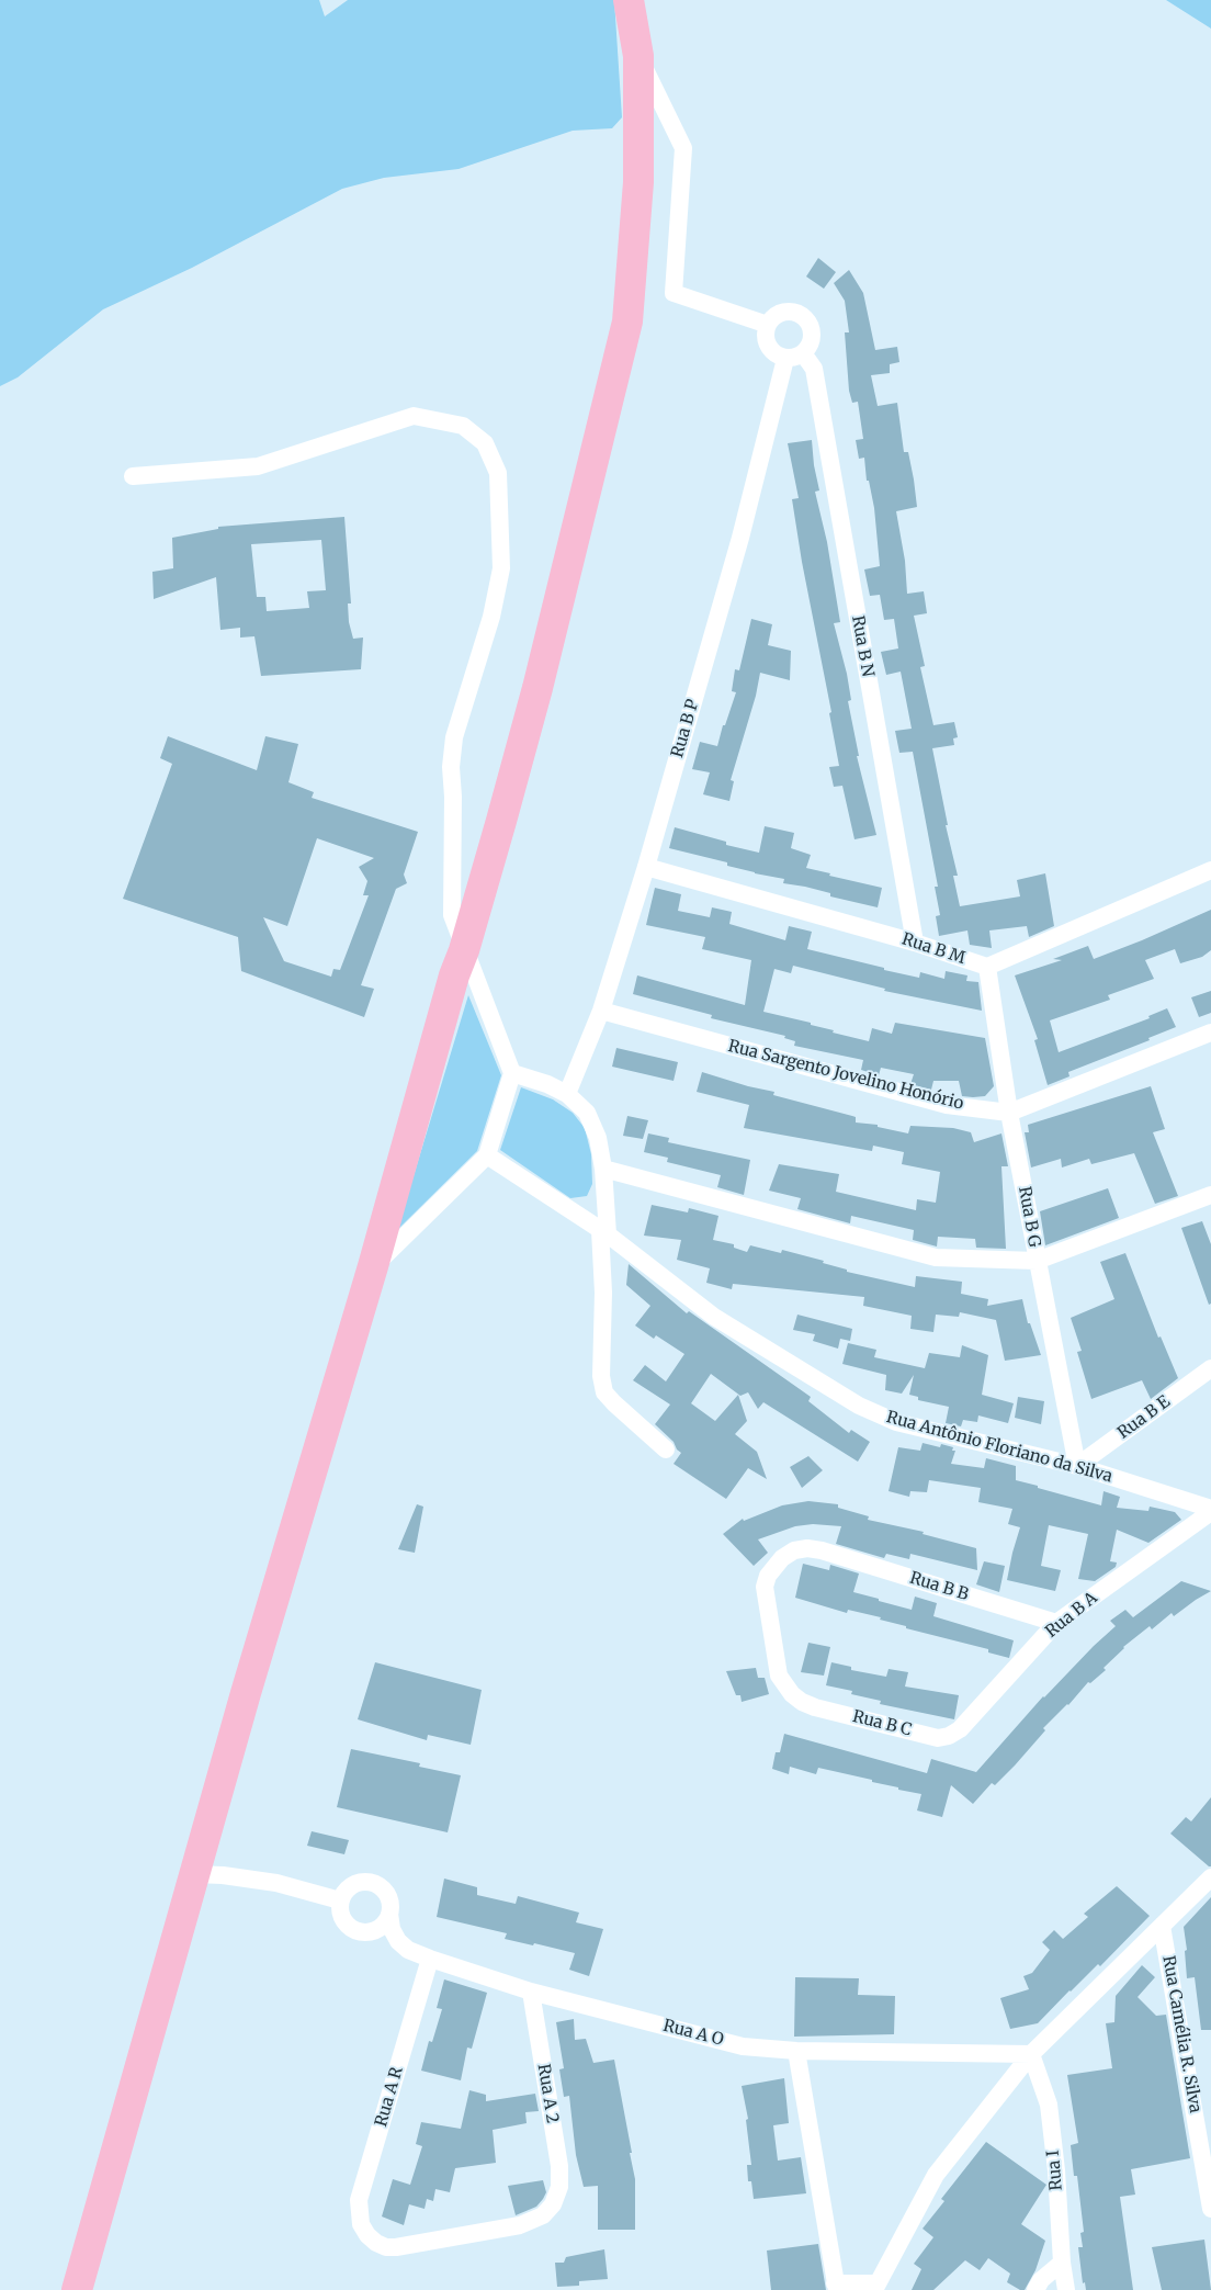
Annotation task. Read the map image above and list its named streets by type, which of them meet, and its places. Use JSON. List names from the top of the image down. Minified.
{"streets":{"street":["Rua B N","Rua B P","Rua B M","Rua Sargento Jovelino Honório","Rua B G","Rua B E","Rua Antônio Floriano da Silva","Rua B B","Rua B A","Rua B C","Rua A O","Rua Camélia R. Silva","Rua A 2","Rua A R","Rua I"]},"crossings":[["Rua B N","Rua B P"],["Rua B N","Rua B M"],["Rua B P","Rua B M"],["Rua B P","Rua Sargento Jovelino Honório"],["Rua B M","Rua B G"],["Rua Sargento Jovelino Honório","Rua B G"],["Rua B G","Rua B E"],["Rua B G","Rua Antônio Floriano da Silva"],["Rua B E","Rua Antônio Floriano da Silva"],["Rua Antônio Floriano da Silva","Rua B A"],["Rua B B","Rua B A"],["Rua B B","Rua B C"],["Rua B A","Rua B C"],["Rua A O","Rua A 2"],["Rua A O","Rua A R"],["Rua A O","Rua I"],["Rua A 2","Rua A R"]]}
